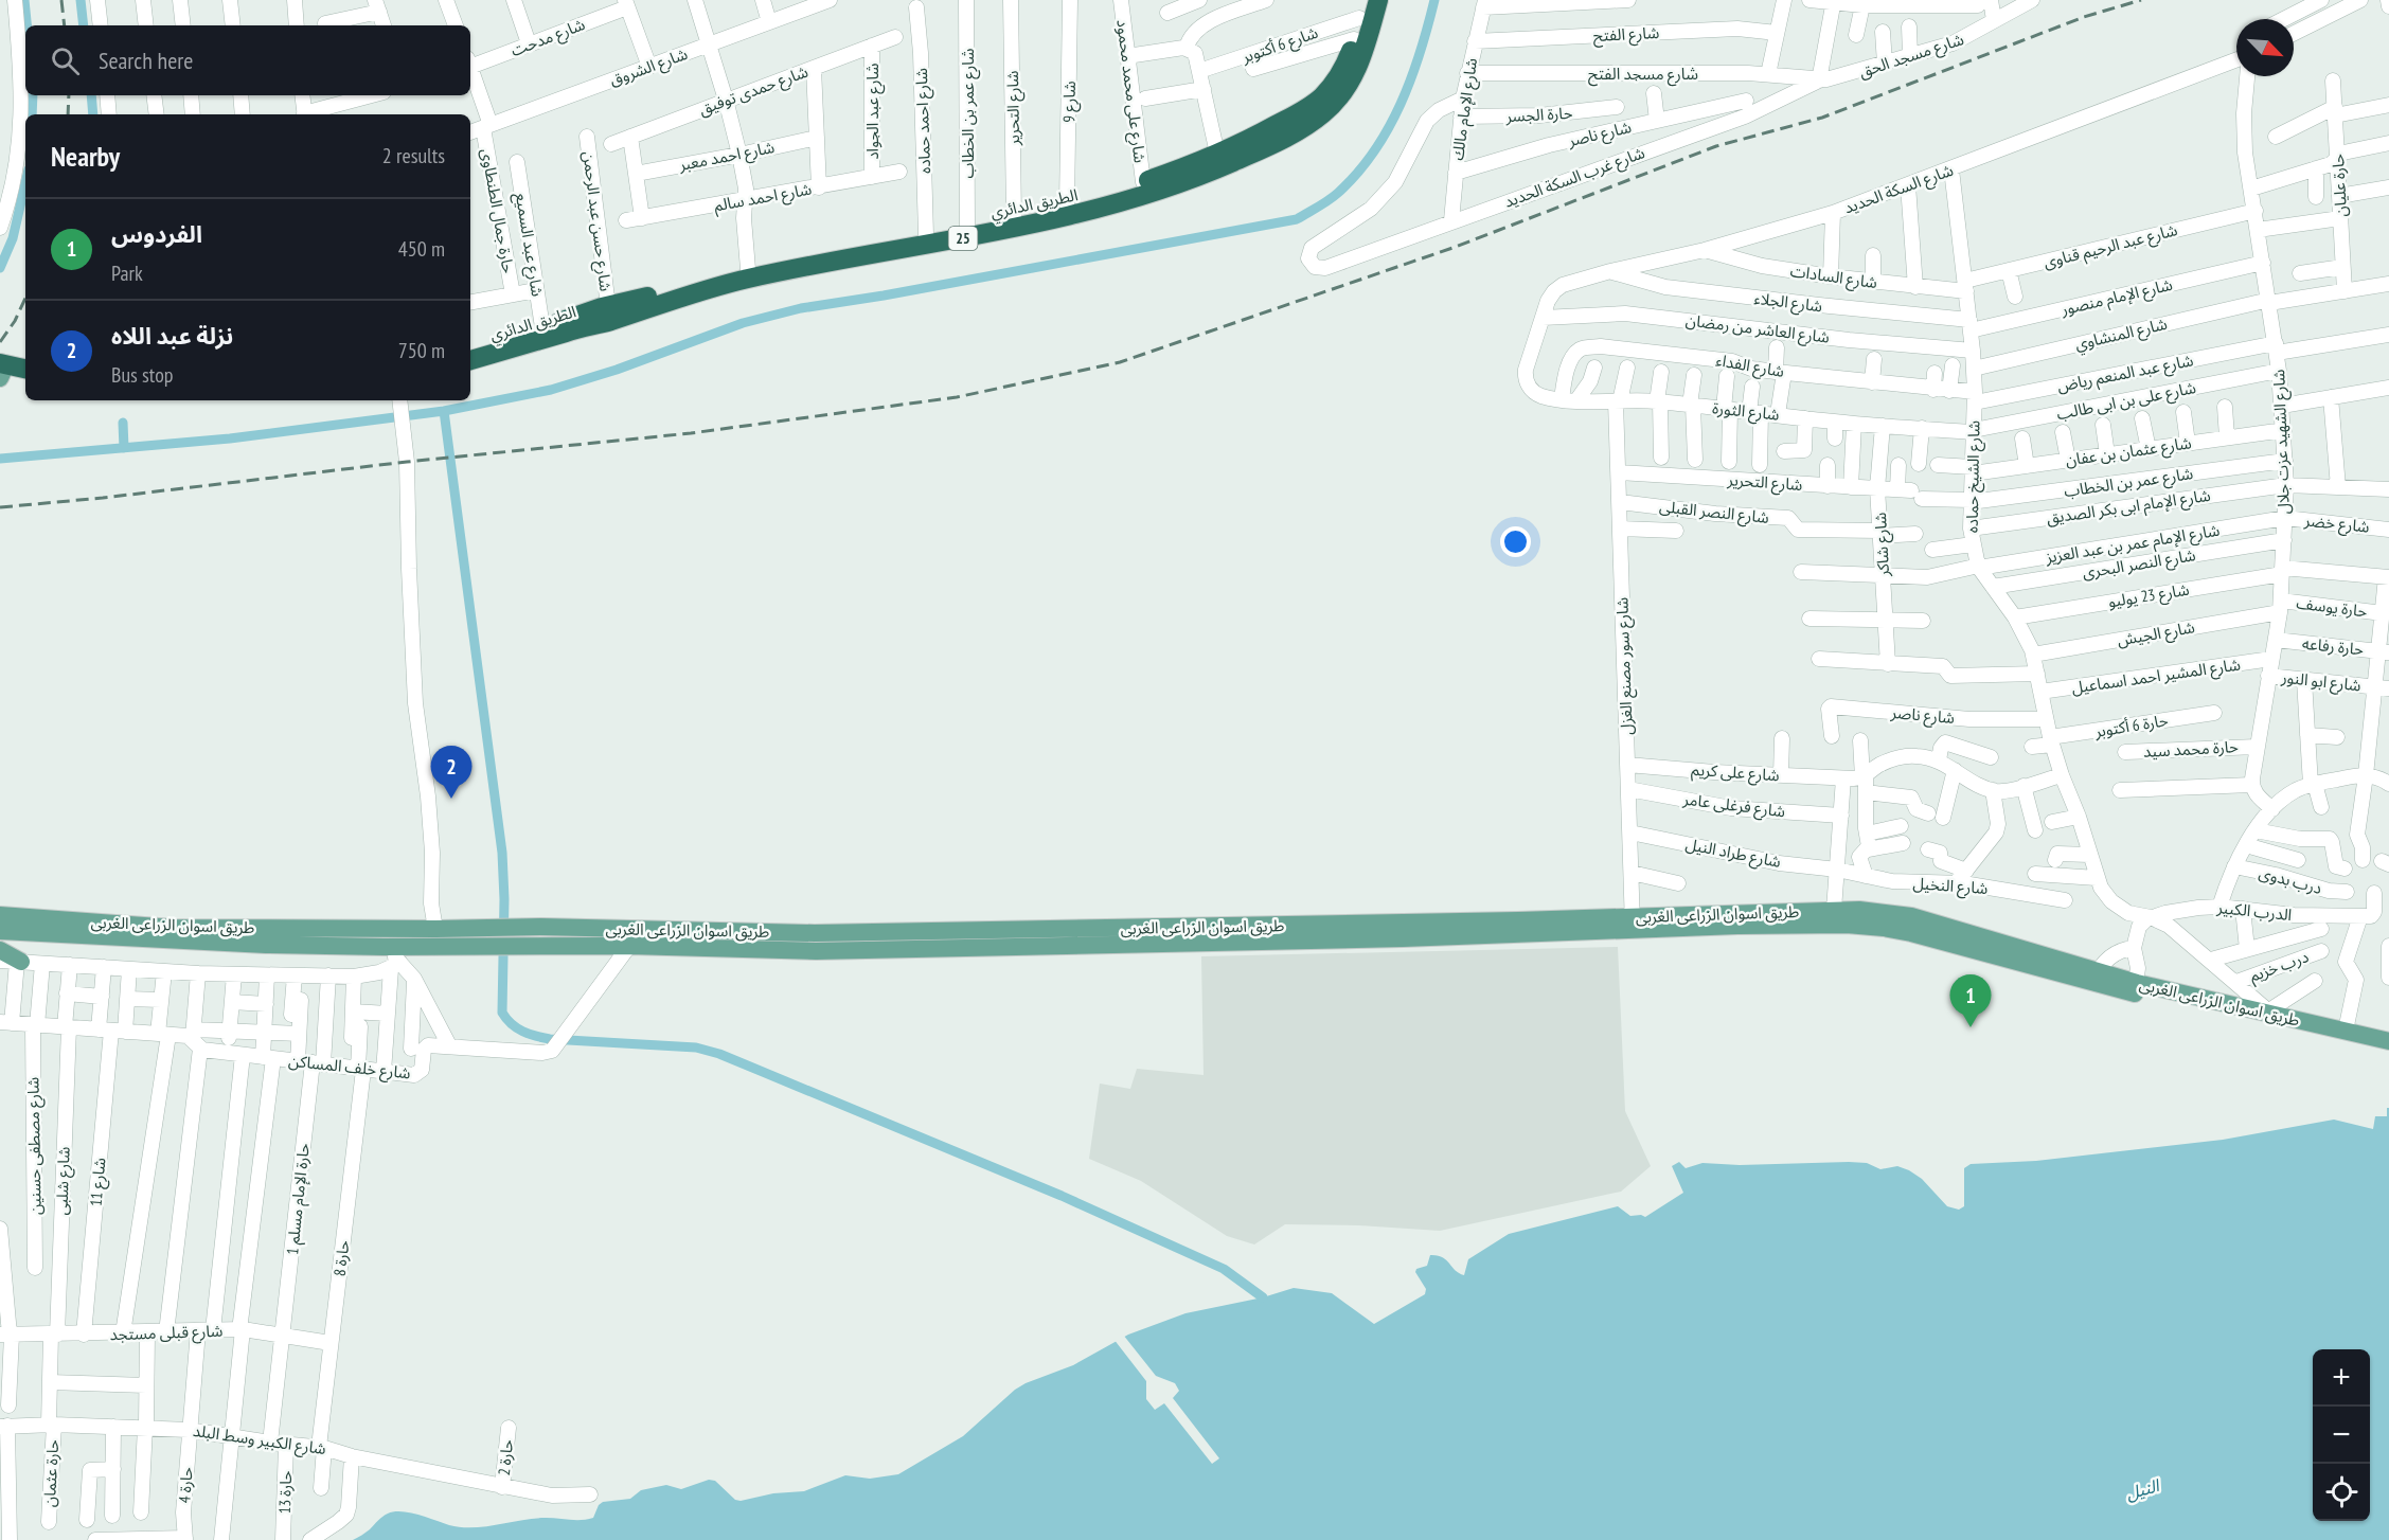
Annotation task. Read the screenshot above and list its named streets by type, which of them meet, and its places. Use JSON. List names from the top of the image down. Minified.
{"streets":{"highway":["الطريق الدائري","25"],"main road":["طريق اسوان الزراعى الغربى"],"street":["شارع الفتح","شارع مدحت","شارع 6 أكتوبر","شارع مسجد الحق","شارع الشروق","شارع مسجد الفتح","شارع حمدى توفيق","شارع على محمد محمود","شارع 9","شارع التحرير","شارع الإمام مالك","شارع عبد الجواد","شارع عمر بن الخطاب","حارة الجسر","شارع احمد حماده","شارع ناصر","شارع احمد معبر","شارع غرب السكة الحديد","حارة عليان","شارع السكة الحديد","شارع احمد سالم","حارة جمال الطنطاوى","شارع حسن عبد الرحمن","شارع عبد السميع","شارع عبد الرحيم قناوى","شارع السادات","شارع الإمام منصور","شارع الجلاء","شارع العاشر من رمضان","شارع المنشاوي","شارع الفداء","شارع عبد المنعم رياض","شارع على بن ابى طالب","شارع الثورة","شارع الشهيد عزت جلال","شارع عثمان بن عفان","شارع الشيخ حماده","شارع الإمام ابى بكر الصديق","شارع النصر القبلى","شارع خضر","شارع الإمام عمر بن عبد العزيز","شارع شاكر","شارع النصر البحرى","شارع 23 يوليو","حارة يوسف","شارع الجيش","حارة رفاعه","شارع سور مصنع الغزل","شارع المشير احمد اسماعيل","شارع ابو النور","حارة 6 أكتوبر","حارة محمد سيد","شارع على كريم","شارع فرغلى عامر","شارع طراد النيل","درب بدوى","شارع النخيل","الدرب الكبير","درب خزيم","شارع خلف المساكن","شارع مصطفى حسنين","شارع شلبى","شارع 11","حارة الإمام مسلم 1","حارة 8","شارع قبلى مستجد","شارع الكبير وسط البلد","حارة 2","حارة عثمان","حارة 4","حارة 13"]},"crossings":[["شارع الفتح","شارع الإمام مالك"],["شارع 6 أكتوبر","الطريق الدائري"],["شارع مسجد الحق","شارع مسجد الفتح"],["شارع مسجد الحق","شارع غرب السكة الحديد"],["شارع الشروق","حارة جمال الطنطاوى"],["شارع مسجد الفتح","شارع الإمام مالك"],["شارع مسجد الفتح","شارع غرب السكة الحديد"],["شارع حمدى توفيق","شارع عبد الجواد"],["شارع على محمد محمود","الطريق الدائري"],["شارع 9","الطريق الدائري"],["شارع التحرير","شارع عمر بن الخطاب"],["شارع التحرير","الطريق الدائري"],["شارع التحرير","شارع شاكر"],["شارع التحرير","شارع سور مصنع الغزل"],["شارع الإمام مالك","حارة الجسر"],["شارع الإمام مالك","شارع ناصر"],["شارع الإمام مالك","شارع غرب السكة الحديد"],["شارع عبد الجواد","شارع احمد سالم"],["شارع عمر بن الخطاب","الطريق الدائري"],["شارع عمر بن الخطاب","شارع الشهيد عزت جلال"],["شارع عمر بن الخطاب","شارع الشيخ حماده"],["شارع احمد حماده","الطريق الدائري"],["شارع ناصر","شارع الشيخ حماده"],["حارة عليان","شارع المنشاوي"],["شارع السكة الحديد","شارع السادات"],["شارع السكة الحديد","شارع الجلاء"],["شارع السكة الحديد","شارع العاشر من رمضان"],["شارع السكة الحديد","شارع الثورة"],["شارع السكة الحديد","شارع الشيخ حماده"],["الطريق الدائري","شارع حسن عبد الرحمن"],["الطريق الدائري","شارع عبد السميع"],["شارع عبد الرحيم قناوى","شارع السادات"],["شارع عبد الرحيم قناوى","شارع الشهيد عزت جلال"],["شارع عبد الرحيم قناوى","شارع الشيخ حماده"],["شارع السادات","شارع الشيخ حماده"],["شارع الإمام منصور","شارع الجلاء"],["شارع الإمام منصور","شارع الشهيد عزت جلال"],["شارع الإمام منصور","شارع الشيخ حماده"],["شارع الجلاء","شارع الشيخ حماده"],["شارع العاشر من رمضان","شارع الثورة"],["شارع العاشر من رمضان","شارع الشيخ حماده"],["شارع المنشاوي","شارع الشهيد عزت جلال"],["شارع المنشاوي","شارع الشيخ حماده"],["شارع الفداء","شارع عبد المنعم رياض"],["شارع الفداء","شارع الثورة"],["شارع الفداء","شارع الشيخ حماده"],["شارع عبد المنعم رياض","شارع الشهيد عزت جلال"],["شارع عبد المنعم رياض","شارع الشيخ حماده"],["شارع على بن ابى طالب","شارع الثورة"],["شارع على بن ابى طالب","شارع الشهيد عزت جلال"],["شارع على بن ابى طالب","شارع الشيخ حماده"],["شارع الثورة","شارع الشيخ حماده"],["شارع الثورة","شارع شاكر"],["شارع الثورة","شارع سور مصنع الغزل"],["شارع الشهيد عزت جلال","شارع عثمان بن عفان"],["شارع الشهيد عزت جلال","شارع الإمام ابى بكر الصديق"],["شارع الشهيد عزت جلال","شارع خضر"],["شارع الشهيد عزت جلال","شارع الإمام عمر بن عبد العزيز"],["شارع الشهيد عزت جلال","شارع النصر البحرى"],["شارع الشهيد عزت جلال","شارع 23 يوليو"],["شارع الشهيد عزت جلال","حارة يوسف"],["شارع الشهيد عزت جلال","شارع الجيش"],["شارع الشهيد عزت جلال","حارة رفاعه"],["شارع الشهيد عزت جلال","شارع المشير احمد اسماعيل"],["شارع الشهيد عزت جلال","شارع ابو النور"],["شارع الشهيد عزت جلال","حارة محمد سيد"],["شارع عثمان بن عفان","شارع الشيخ حماده"],["شارع الشيخ حماده","شارع الإمام ابى بكر الصديق"],["شارع الشيخ حماده","شارع الإمام عمر بن عبد العزيز"],["شارع الشيخ حماده","شارع النصر البحرى"],["شارع الشيخ حماده","شارع 23 يوليو"],["شارع الشيخ حماده","شارع الجيش"],["شارع الشيخ حماده","شارع المشير احمد اسماعيل"],["شارع الشيخ حماده","حارة 6 أكتوبر"],["شارع الشيخ حماده","الدرب الكبير"],["شارع الشيخ حماده","طريق اسوان الزراعى الغربى"],["شارع الشيخ حماده","درب خزيم"],["شارع النصر القبلى","شارع شاكر"],["شارع النصر القبلى","شارع سور مصنع الغزل"],["شارع خضر","شارع الإمام عمر بن عبد العزيز"],["شارع الإمام عمر بن عبد العزيز","شارع شاكر"],["حارة يوسف","شارع الجيش"],["شارع سور مصنع الغزل","شارع على كريم"],["شارع سور مصنع الغزل","شارع فرغلى عامر"],["شارع سور مصنع الغزل","شارع طراد النيل"],["شارع سور مصنع الغزل","طريق اسوان الزراعى الغربى"],["شارع طراد النيل","شارع النخيل"],["طريق اسوان الزراعى الغربى","شارع خلف المساكن"],["شارع خلف المساكن","شارع مصطفى حسنين"],["شارع خلف المساكن","شارع شلبى"],["شارع خلف المساكن","شارع 11"],["شارع خلف المساكن","حارة الإمام مسلم 1"],["شارع خلف المساكن","حارة 8"],["شارع شلبى","شارع قبلى مستجد"],["شارع شلبى","حارة عثمان"],["شارع 11","شارع قبلى مستجد"],["حارة الإمام مسلم 1","شارع قبلى مستجد"],["حارة الإمام مسلم 1","شارع الكبير وسط البلد"],["حارة 8","شارع قبلى مستجد"],["حارة 8","شارع الكبير وسط البلد"],["شارع قبلى مستجد","حارة عثمان"],["شارع الكبير وسط البلد","حارة 2"],["شارع الكبير وسط البلد","حارة عثمان"],["شارع الكبير وسط البلد","حارة 4"],["شارع الكبير وسط البلد","حارة 13"]],"water":["النيل"],"north":"bottom right","page":{"search":"Search here","heading":["Nearby","2 results"],"list":[{"mark":"1","name":"الفردوس","note":"Park","value":"450 m"},{"mark":"2","name":"نزلة عبد اللاه","note":"Bus stop","value":"750 m"}],"pins":["2","1"],"map_buttons":["+","−"]}}
